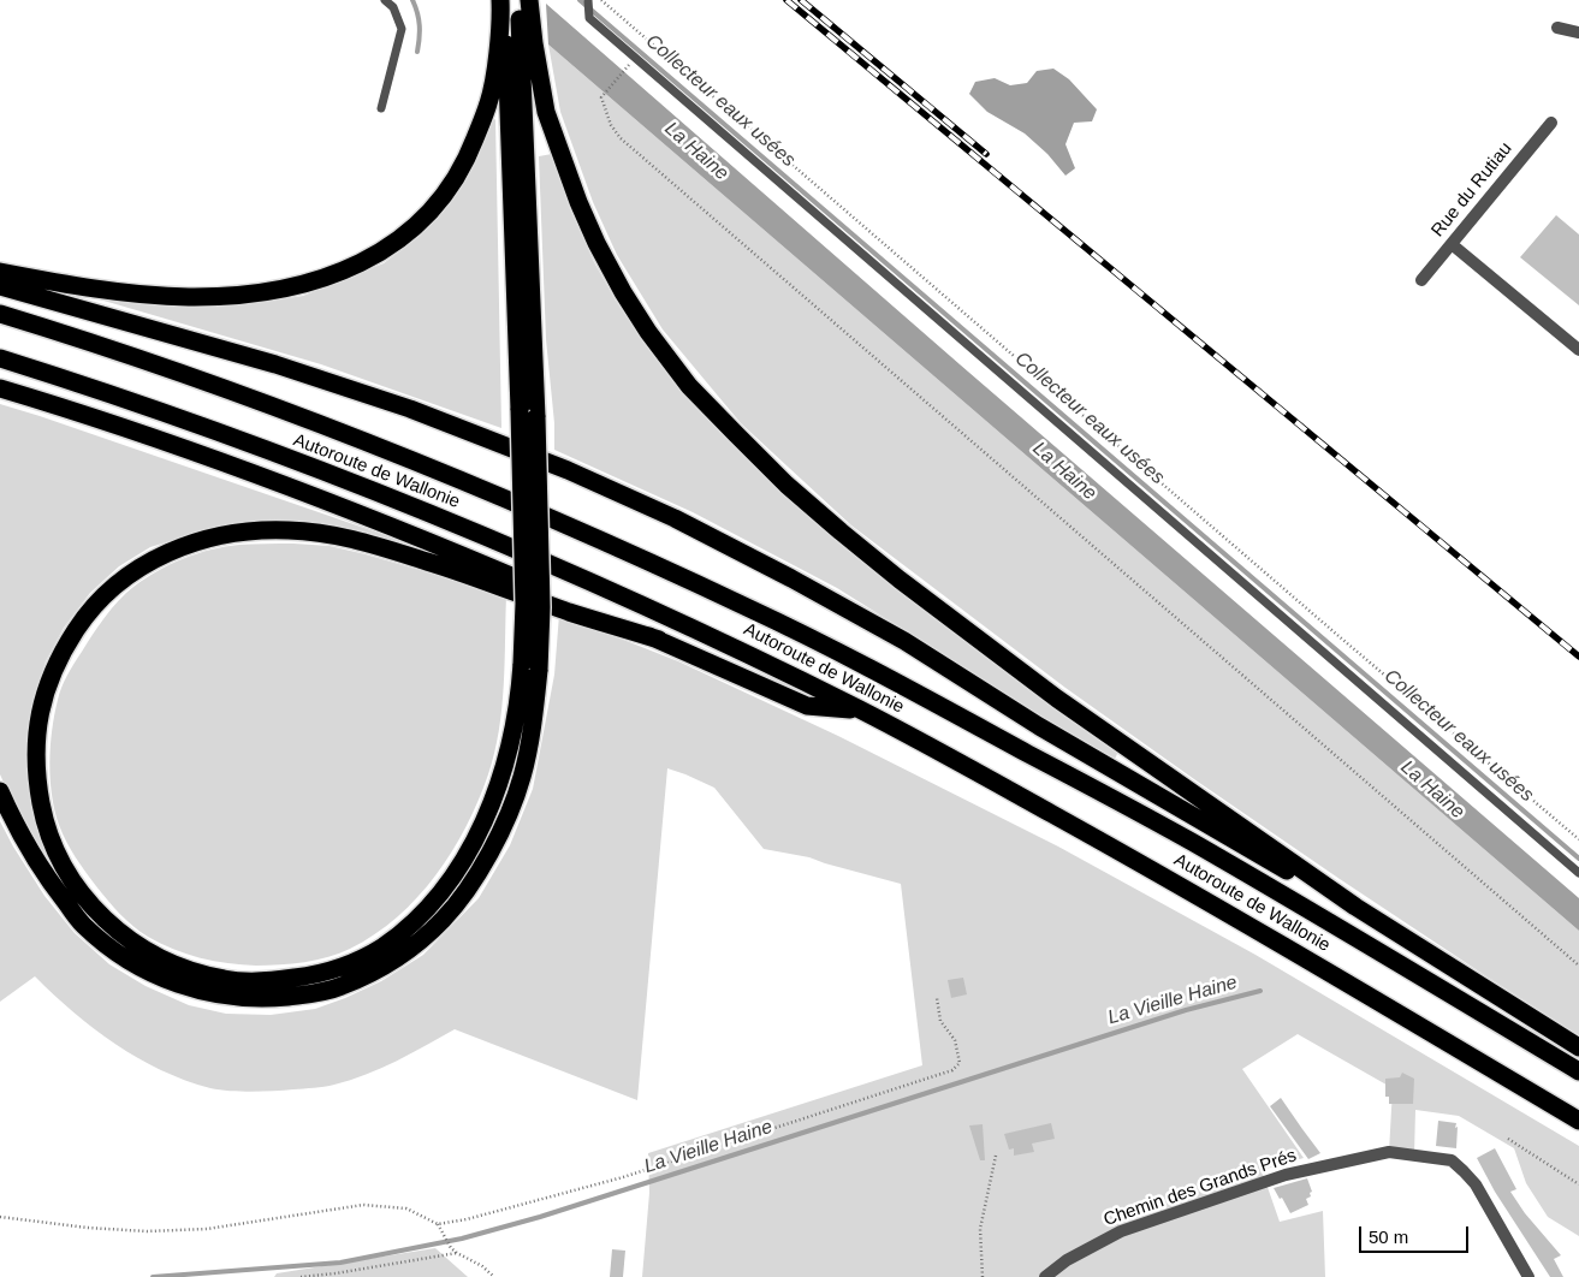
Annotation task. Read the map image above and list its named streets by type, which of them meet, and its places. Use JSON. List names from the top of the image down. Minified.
{"streets":{"highway":["Autoroute de Wallonie"],"street":["Rue du Rutiau","Chemin des Grands Prés"]},"water":["Collecteur eaux usées","La Haine","La Vieille Haine"],"scale_bar":"50 m"}
